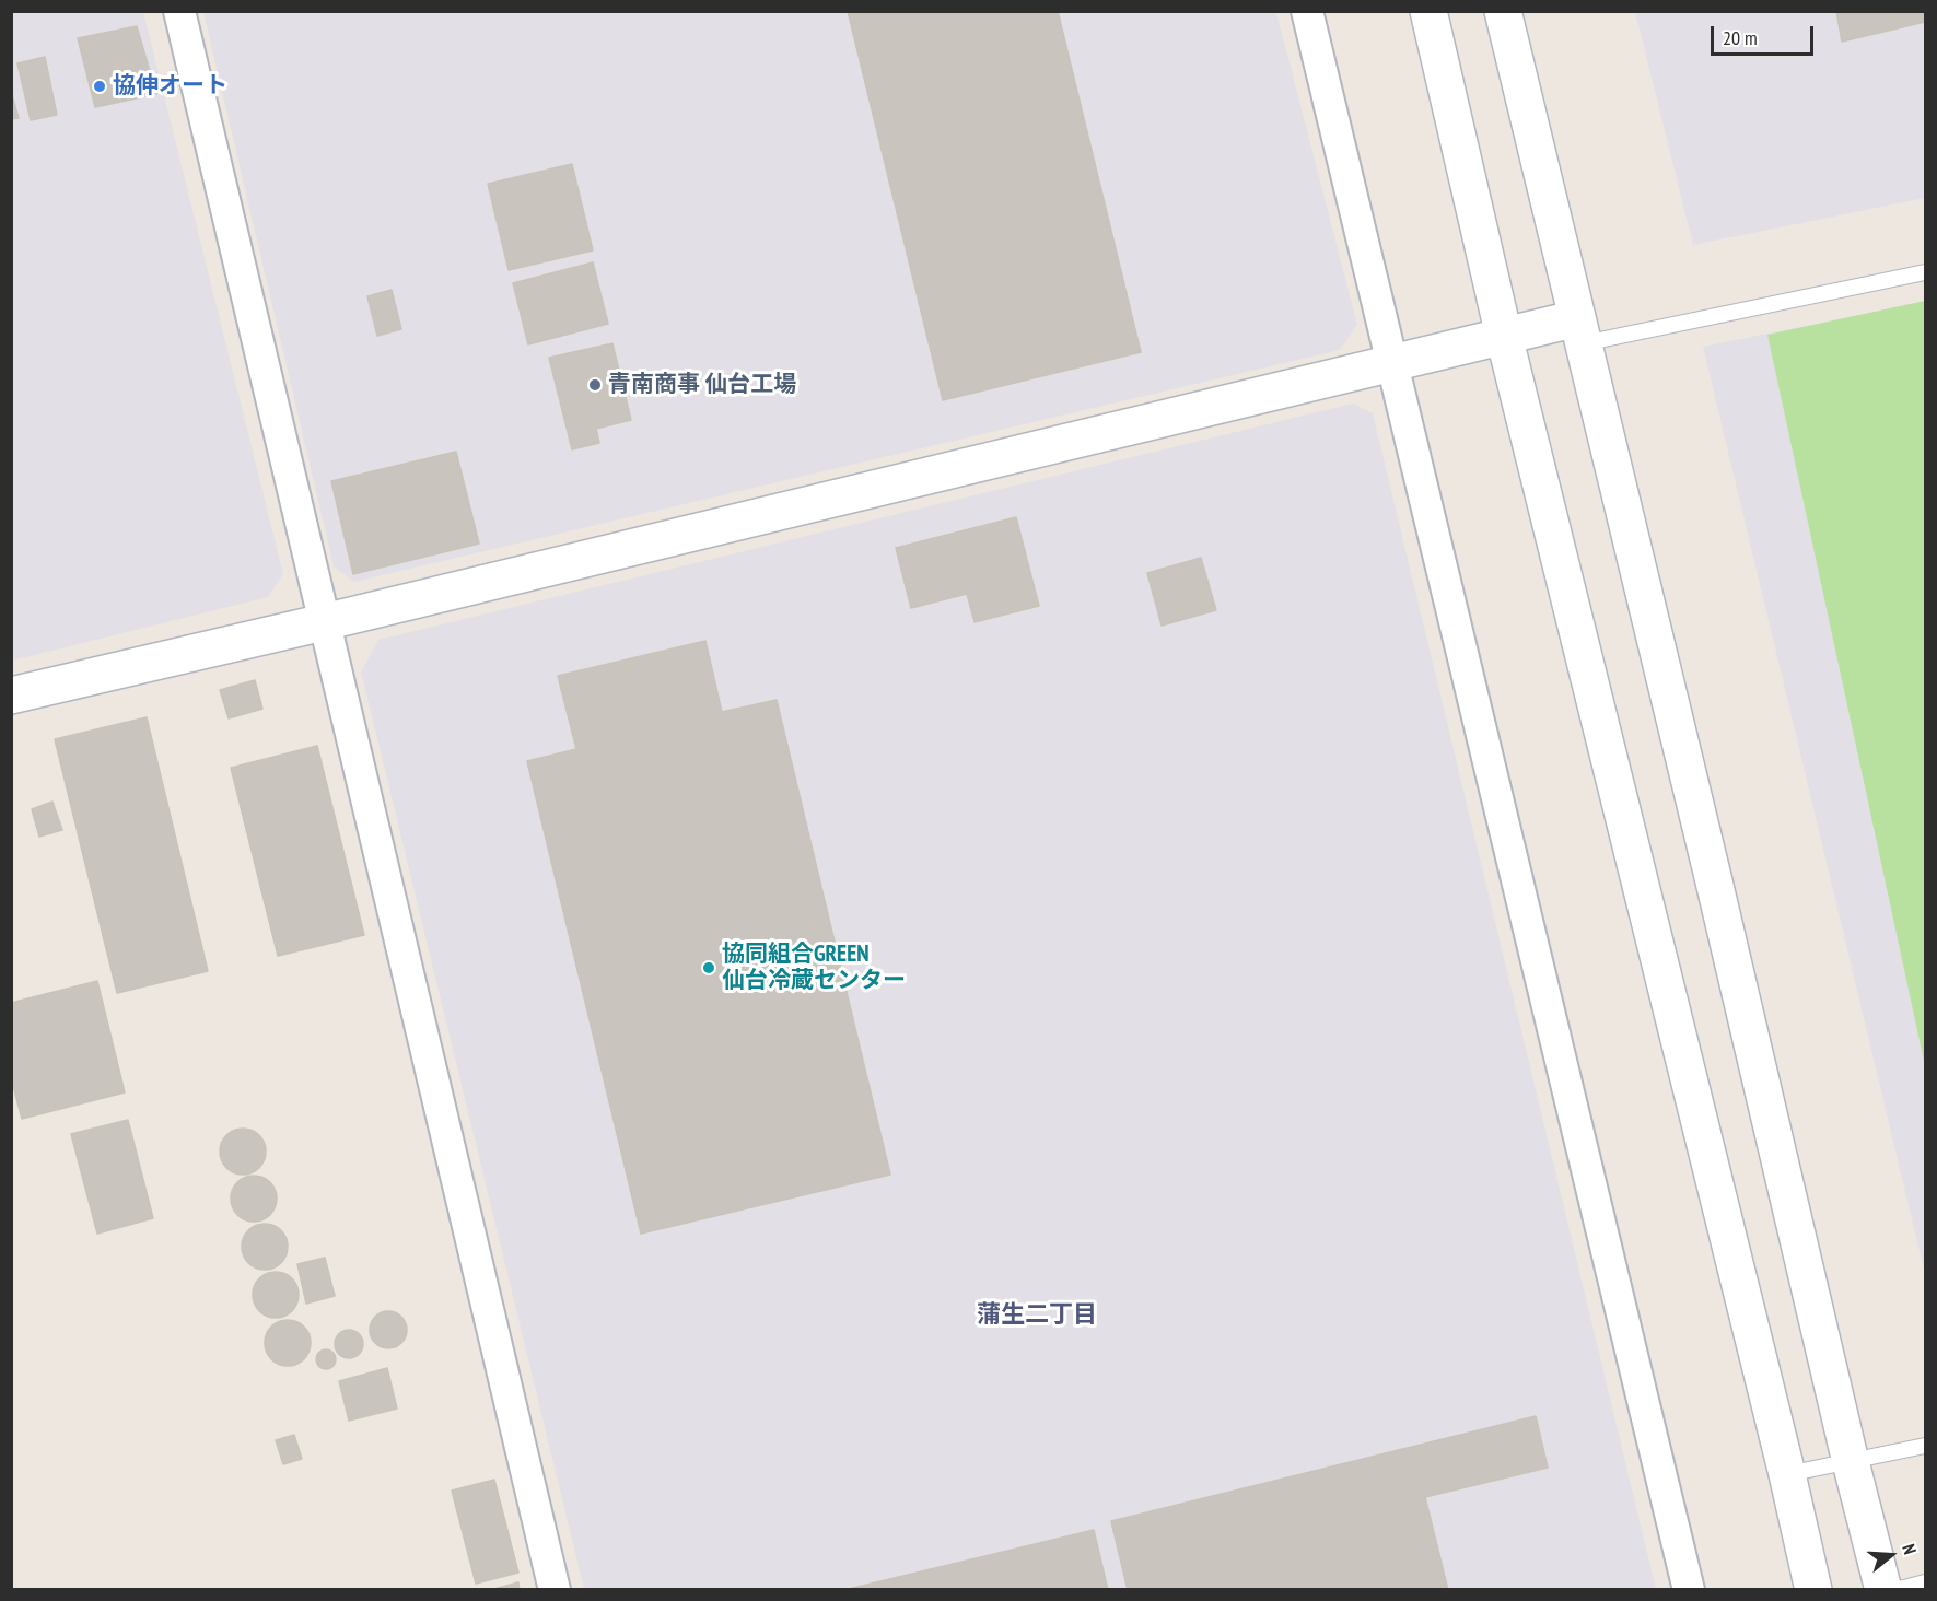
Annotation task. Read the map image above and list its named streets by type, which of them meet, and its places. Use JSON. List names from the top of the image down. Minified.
{"districts":["蒲生二丁目"],"places":["協伸オート","青南商事 仙台工場","協同組合GREEN 仙台冷蔵センター"],"scale_bar":"20 m","north":"right"}
